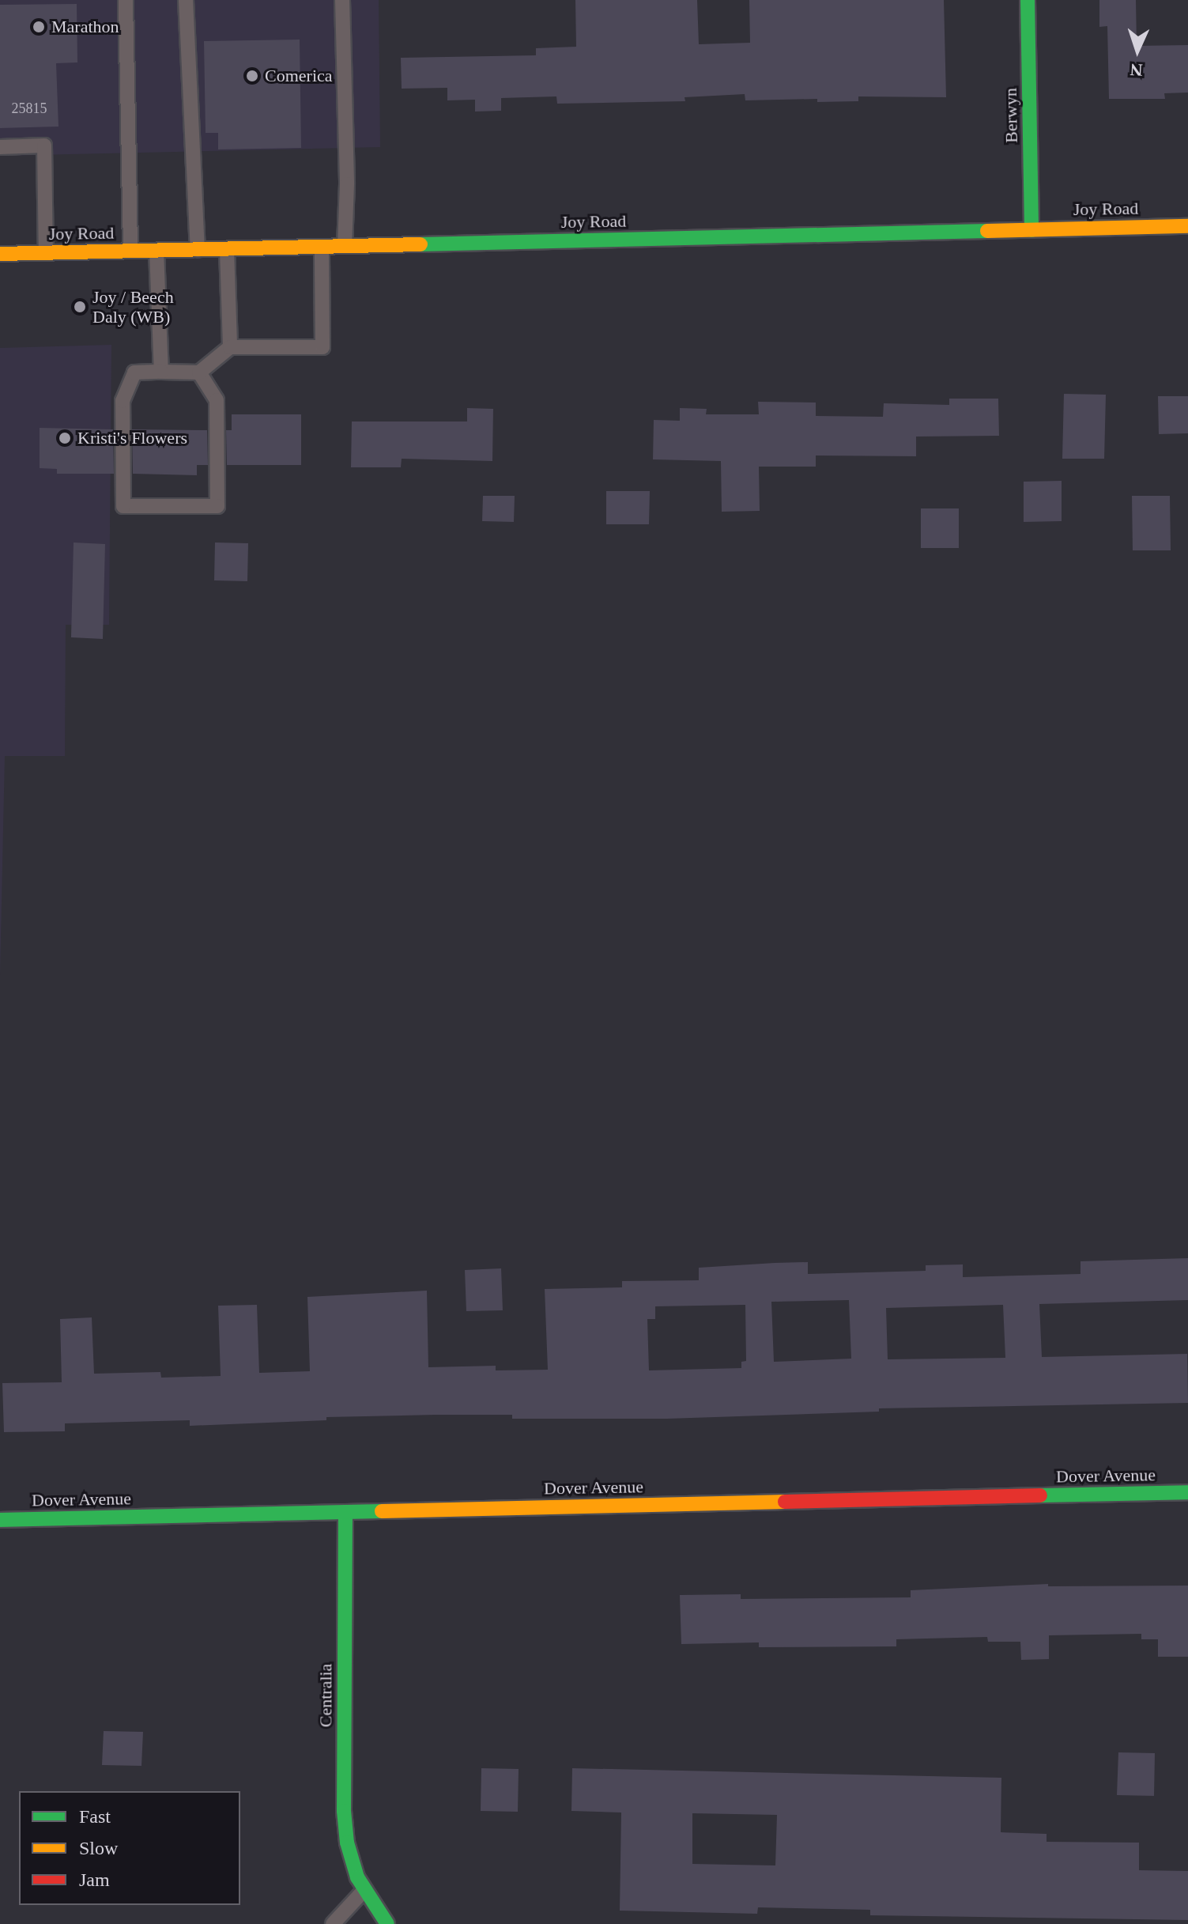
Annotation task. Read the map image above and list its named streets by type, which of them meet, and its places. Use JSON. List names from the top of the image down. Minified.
{"streets":{"street":["Berwyn","Joy Road","Dover Avenue","Centralia"]},"crossings":[["Berwyn","Joy Road"],["Dover Avenue","Centralia"]],"places":["Marathon","Comerica","Joy / Beech Daly (WB)","Kristi's Flowers"],"house_numbers":["25815"],"legend":["Fast","Slow","Jam"],"north":"bottom"}
